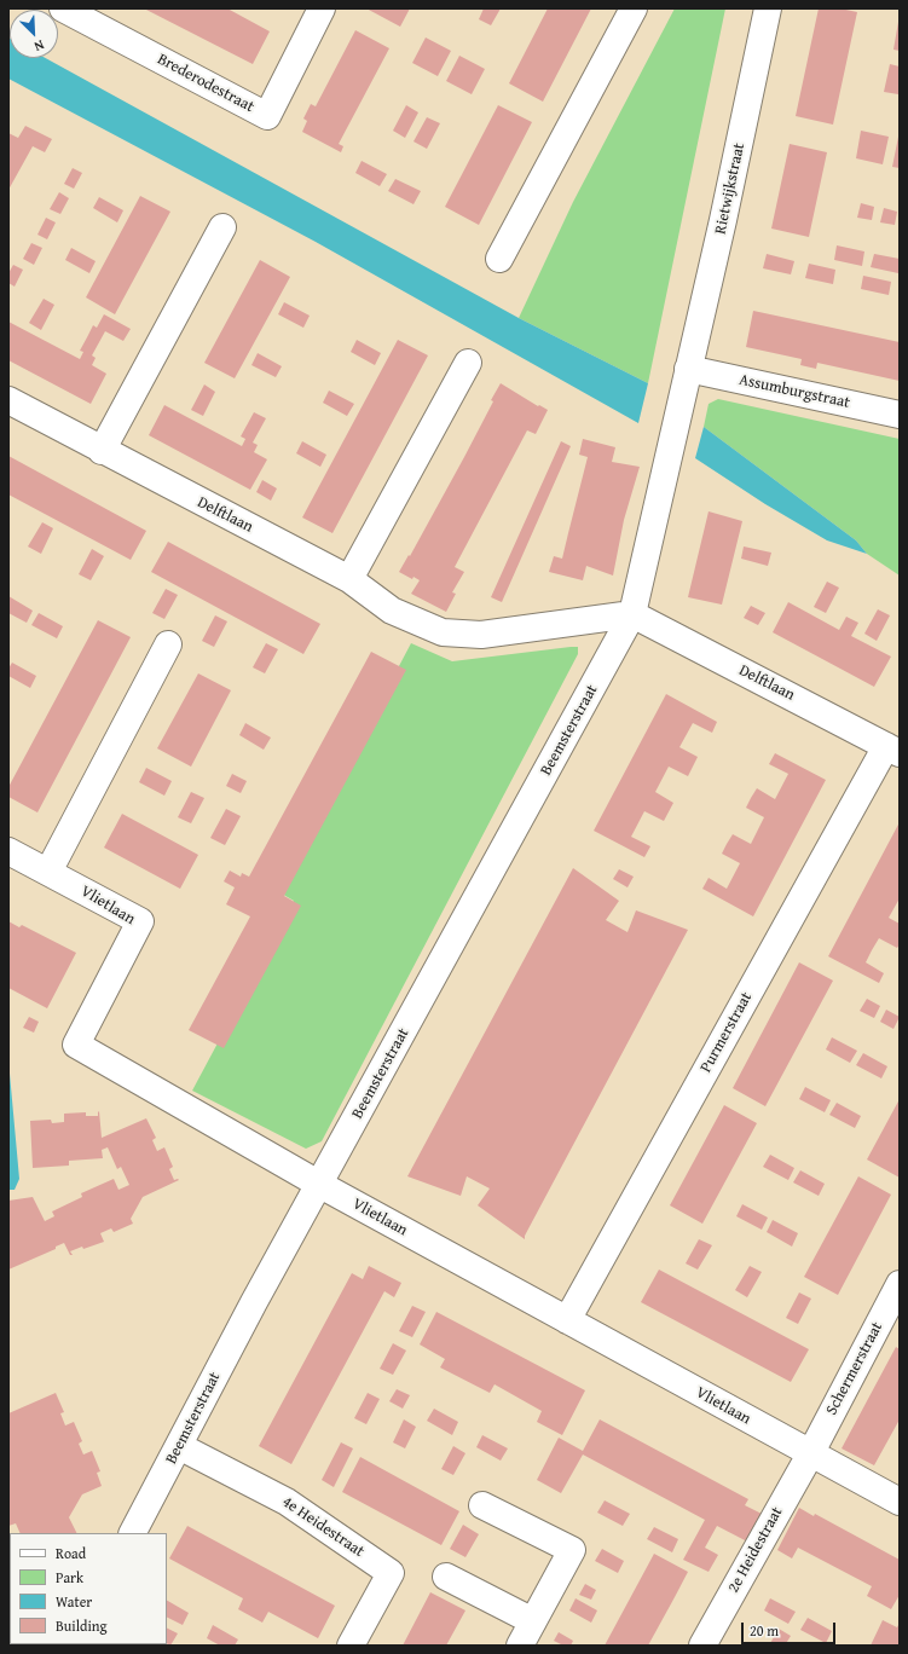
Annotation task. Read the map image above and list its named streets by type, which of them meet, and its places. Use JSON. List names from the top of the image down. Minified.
{"streets":{"street":["Brederodestraat","Rietwijkstraat","Assumburgstraat","Delftlaan","Beemsterstraat","Vlietlaan","Purmerstraat","Schermerstraat","4e Heidestraat","2e Heidestraat"]},"crossings":[["Rietwijkstraat","Assumburgstraat"],["Delftlaan","Beemsterstraat"],["Delftlaan","Purmerstraat"],["Beemsterstraat","Vlietlaan"],["Beemsterstraat","4e Heidestraat"],["Vlietlaan","Purmerstraat"],["Vlietlaan","Schermerstraat"],["Vlietlaan","2e Heidestraat"],["Schermerstraat","2e Heidestraat"]],"legend":["Road","Park","Water","Building"],"scale_bar":"20 m","north":"bottom right"}
